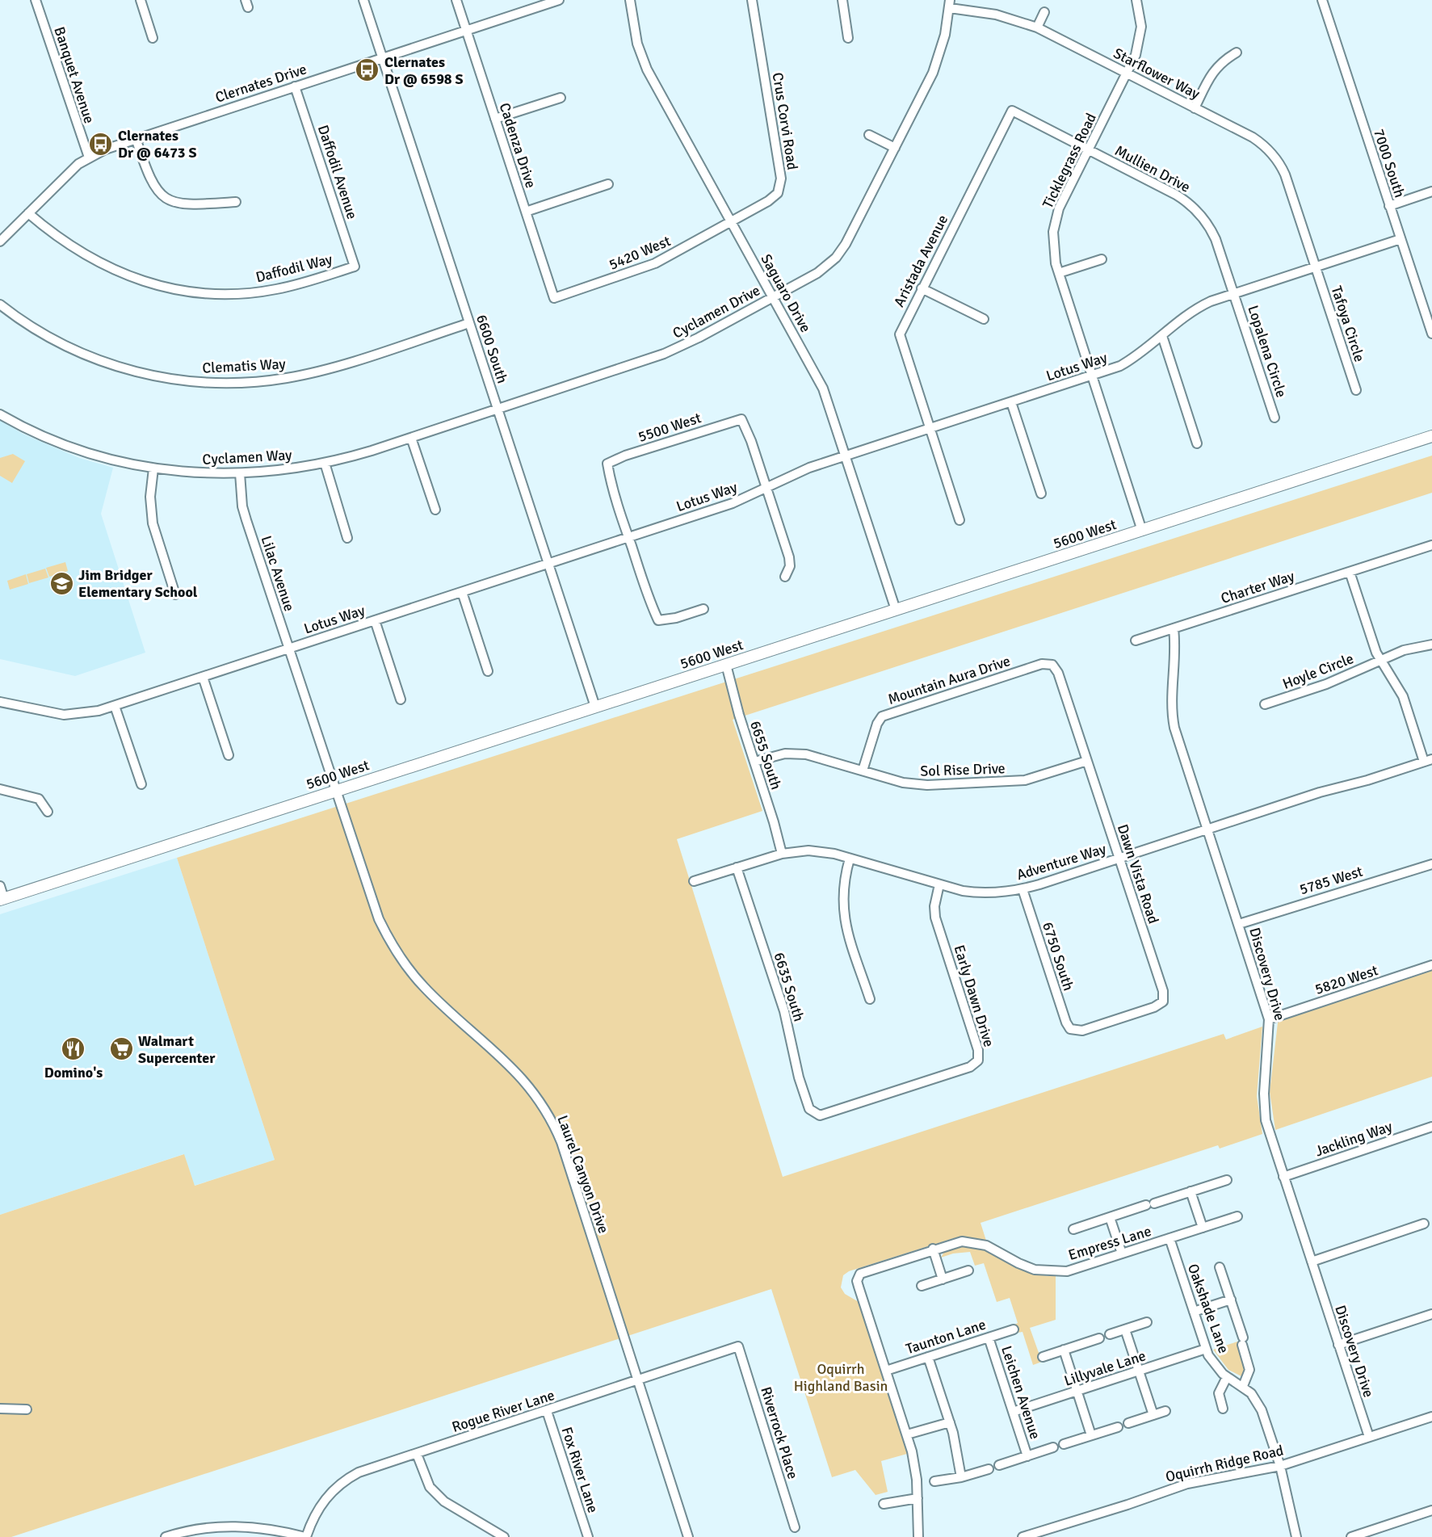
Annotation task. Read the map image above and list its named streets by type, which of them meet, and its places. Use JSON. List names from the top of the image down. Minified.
{"streets":{"main road":["5600 West"],"street":["Starflower Way","Banquet Avenue","Clernates Drive","Crus Corvi Road","Cadenza Drive","Ticklegrass Road","7000 South","Mullien Drive","Daffodil Avenue","5420 West","Aristada Avenue","Daffodil Way","Saguaro Drive","Cyclamen Drive","Tafoya Circle","6600 South","Lopalena Circle","Clematis Way","Lotus Way","5500 West","Cyclamen Way","Lilac Avenue","Charter Way","Hoyle Circle","Mountain Aura Drive","6655 South","Sol Rise Drive","Adventure Way","Dawn Vista Road","5785 West","6750 South","Discovery Drive","5820 West","6635 South","Early Dawn Drive","Jackling Way","Laurel Canyon Drive","Empress Lane","Oakshade Lane","Taunton Lane","Lillyvale Lane","Leichen Avenue","Rogue River Lane","Riverrock Place","Oquirrh Ridge Road","Fox River Lane"]},"crossings":[["Starflower Way","Ticklegrass Road"],["Starflower Way","Cyclamen Drive"],["Starflower Way","Tafoya Circle"],["Starflower Way","Lotus Way"],["Banquet Avenue","Clernates Drive"],["Clernates Drive","Cadenza Drive"],["Clernates Drive","Daffodil Avenue"],["Clernates Drive","Daffodil Way"],["Clernates Drive","6600 South"],["Crus Corvi Road","5420 West"],["Crus Corvi Road","Saguaro Drive"],["Cadenza Drive","5420 West"],["Ticklegrass Road","Mullien Drive"],["Ticklegrass Road","Lotus Way"],["Ticklegrass Road","5600 West"],["7000 South","Lotus Way"],["Mullien Drive","Aristada Avenue"],["Mullien Drive","Lopalena Circle"],["Mullien Drive","Lotus Way"],["Daffodil Avenue","Daffodil Way"],["5420 West","Saguaro Drive"],["Aristada Avenue","Lotus Way"],["Saguaro Drive","Cyclamen Drive"],["Saguaro Drive","Lotus Way"],["Saguaro Drive","5600 West"],["Cyclamen Drive","6600 South"],["Cyclamen Drive","Cyclamen Way"],["Tafoya Circle","Lotus Way"],["6600 South","Clematis Way"],["6600 South","Lotus Way"],["6600 South","Cyclamen Way"],["6600 South","5600 West"],["Lopalena Circle","Lotus Way"],["Lotus Way","5500 West"],["Lotus Way","Lilac Avenue"],["Cyclamen Way","Lilac Avenue"],["5600 West","Lilac Avenue"],["5600 West","6655 South"],["5600 West","Laurel Canyon Drive"],["Lilac Avenue","Laurel Canyon Drive"],["Charter Way","Discovery Drive"],["Mountain Aura Drive","Sol Rise Drive"],["Mountain Aura Drive","Dawn Vista Road"],["6655 South","Sol Rise Drive"],["6655 South","Adventure Way"],["Sol Rise Drive","Dawn Vista Road"],["Adventure Way","Dawn Vista Road"],["Adventure Way","6750 South"],["Adventure Way","Discovery Drive"],["Adventure Way","6635 South"],["Adventure Way","Early Dawn Drive"],["Dawn Vista Road","6750 South"],["5785 West","Discovery Drive"],["Discovery Drive","5820 West"],["Discovery Drive","Jackling Way"],["Discovery Drive","Oquirrh Ridge Road"],["6635 South","Early Dawn Drive"],["Laurel Canyon Drive","Rogue River Lane"],["Empress Lane","Oakshade Lane"],["Empress Lane","Taunton Lane"],["Oakshade Lane","Lillyvale Lane"],["Oakshade Lane","Oquirrh Ridge Road"],["Taunton Lane","Leichen Avenue"],["Lillyvale Lane","Leichen Avenue"],["Rogue River Lane","Riverrock Place"],["Rogue River Lane","Fox River Lane"]],"parks":["Oquirrh Highland Basin"],"places":{"bus stop":["Clernates Dr @ 6598 S","Clernates Dr @ 6473 S"],"school or university":["Jim Bridger Elementary School"],"restaurant":["Domino's"],"supermarket":["Walmart Supercenter"]}}
